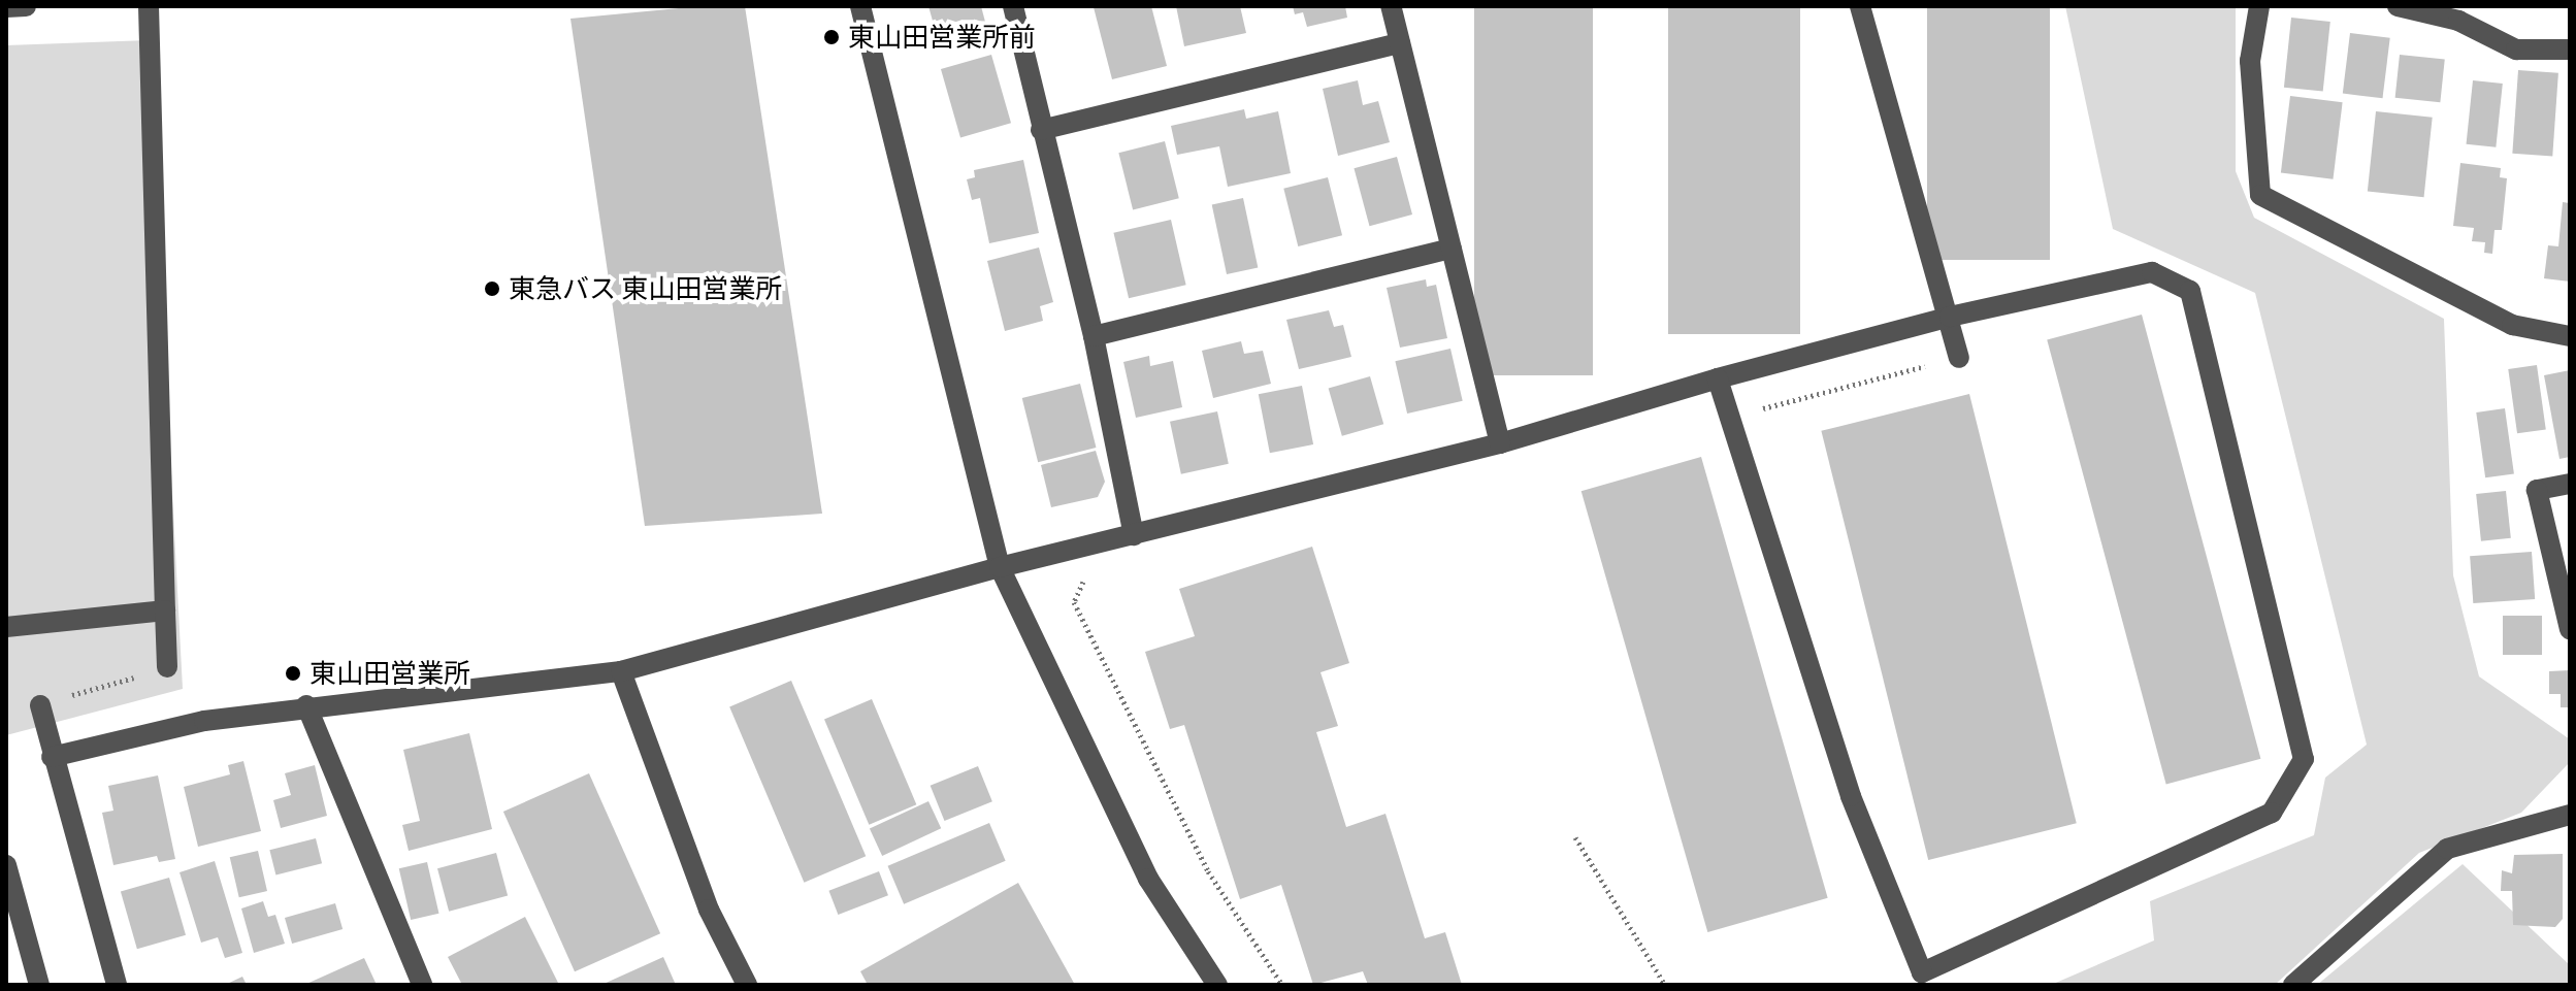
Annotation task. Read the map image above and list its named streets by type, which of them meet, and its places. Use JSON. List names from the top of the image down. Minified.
{"places":["東山田営業所前","東急バス 東山田営業所","東山田営業所"]}
